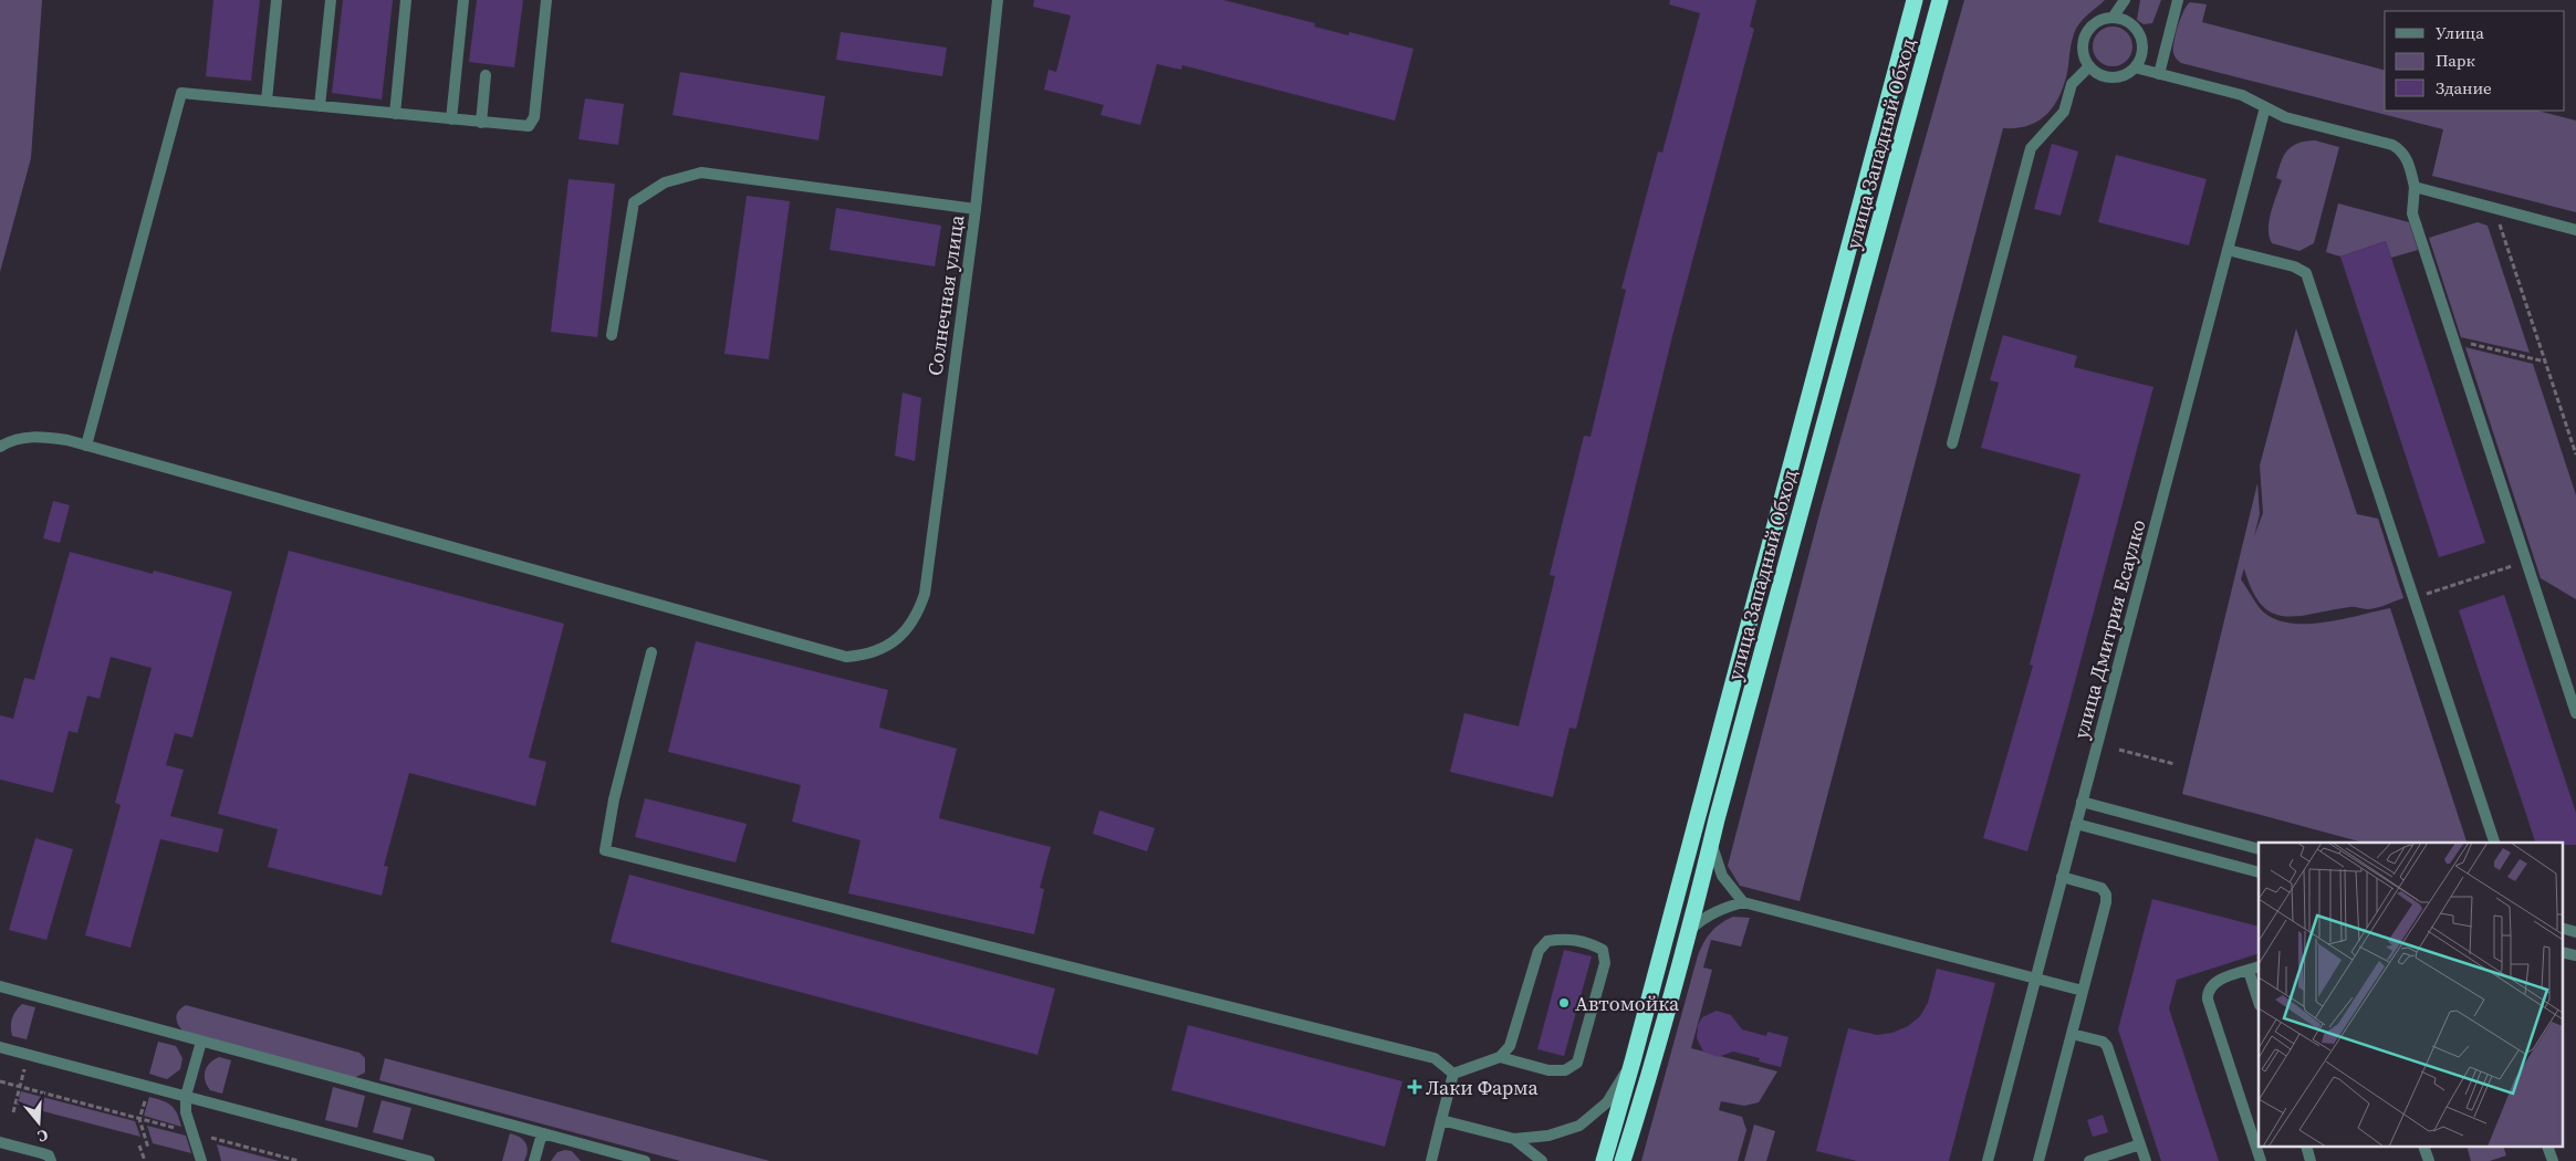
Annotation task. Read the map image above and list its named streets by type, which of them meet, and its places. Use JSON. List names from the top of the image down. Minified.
{"streets":{"highway":["улица Западный Обход"],"street":["Солнечная улица","улица Дмитрия Есаулко"]},"places":{"other":["Автомойка"],"health":["Лаки Фарма"]},"legend":["Улица","Парк","Здание"],"north":"bottom"}
